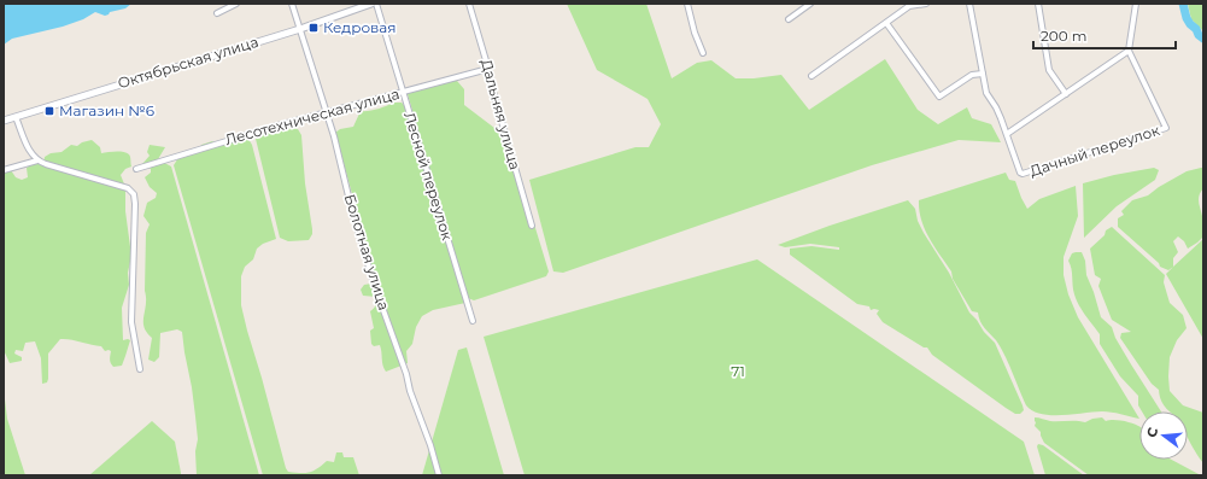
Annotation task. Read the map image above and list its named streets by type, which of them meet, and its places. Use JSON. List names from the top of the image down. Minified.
{"streets":{"street":["Октябрьская улица","Дальняя улица","Лесотехническая улица","Дачный переулок","Лесной переулок","Болотная улица"]},"crossings":[["Октябрьская улица","Болотная улица"],["Дальняя улица","Лесотехническая улица"],["Лесотехническая улица","Лесной переулок"],["Лесотехническая улица","Болотная улица"]],"parks":["71"],"places":{"transit":["Кедровая","Магазин №6"]},"scale_bar":"200 m","north":"left"}
